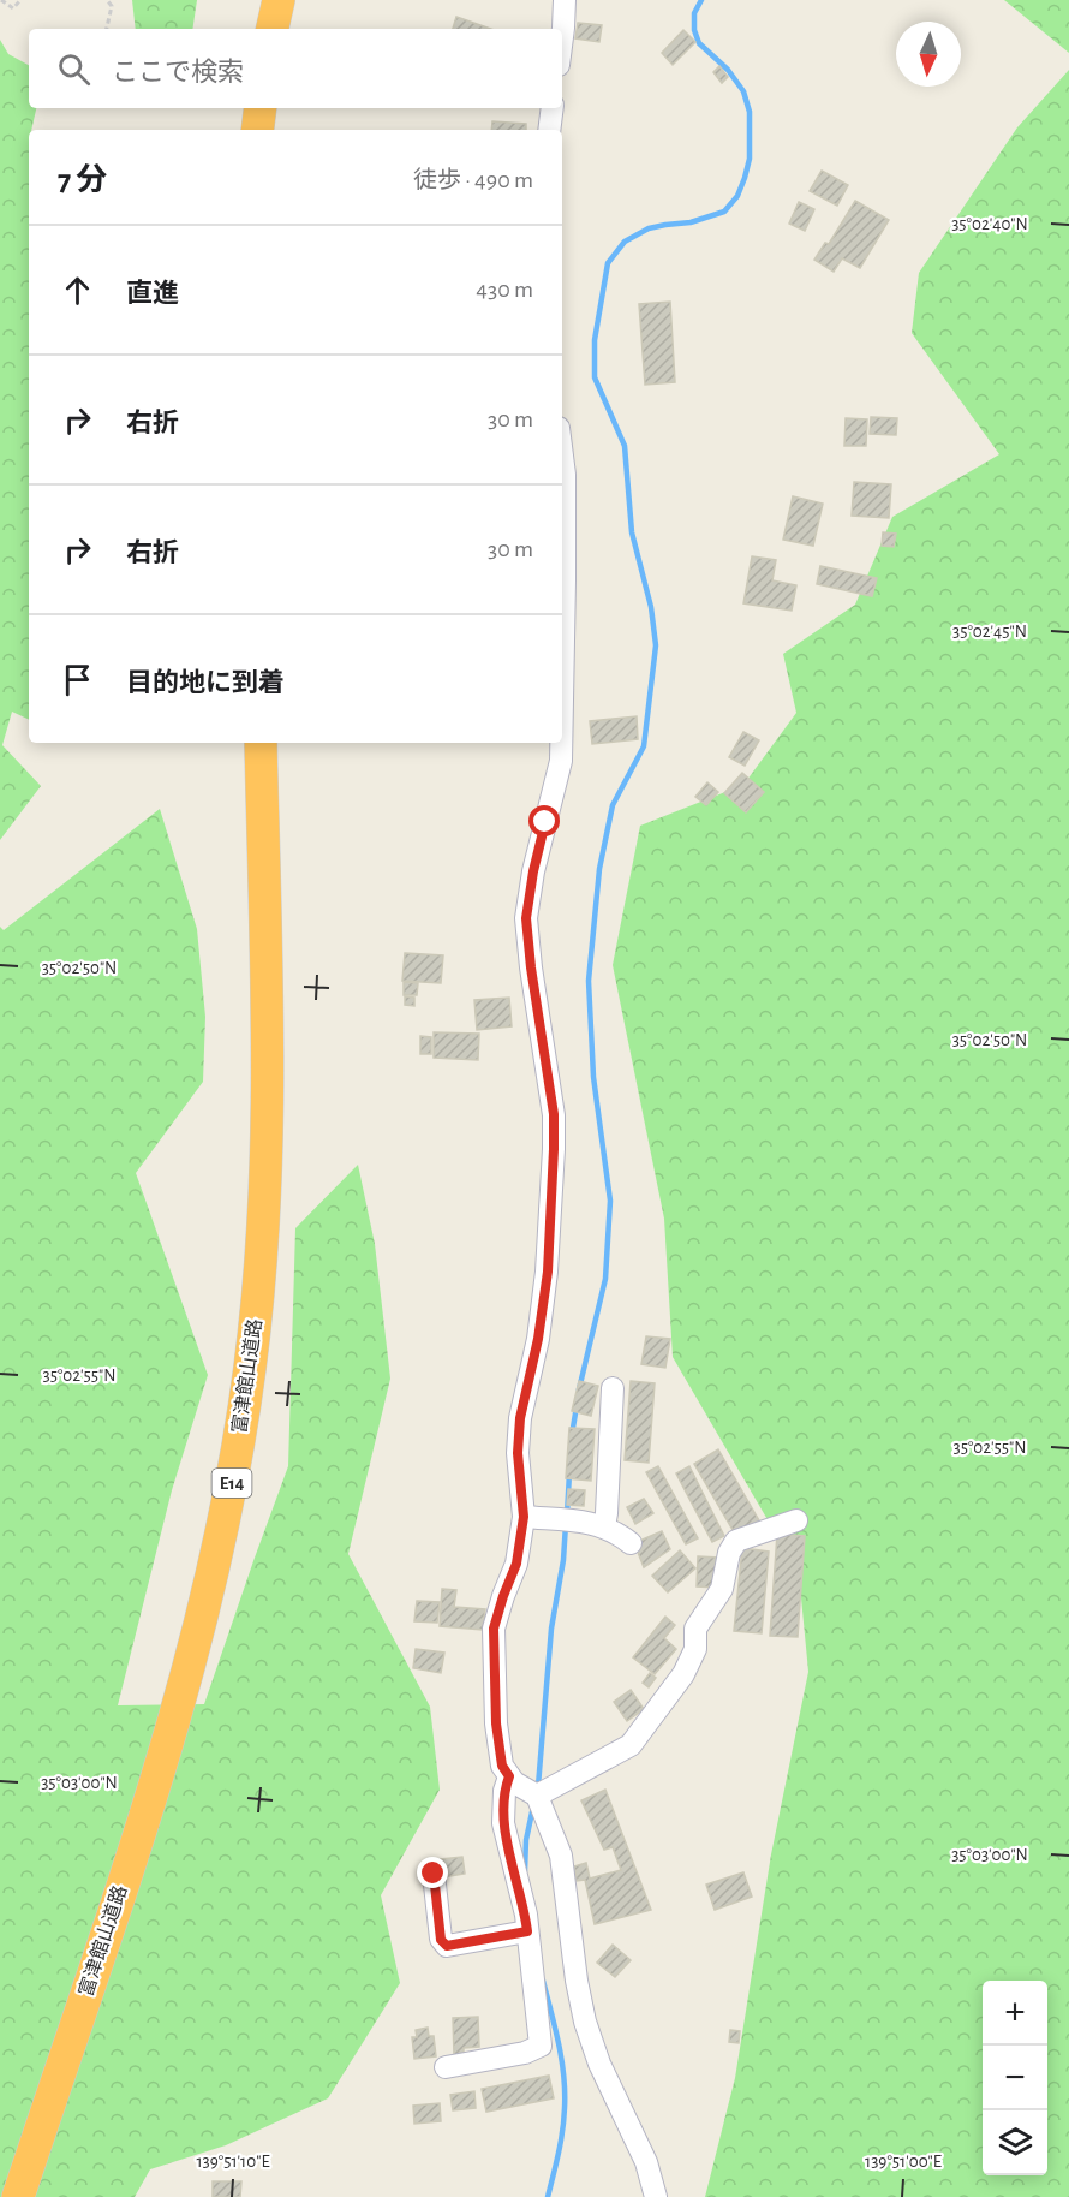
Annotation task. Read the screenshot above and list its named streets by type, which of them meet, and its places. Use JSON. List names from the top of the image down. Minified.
{"streets":{"highway":["富津館山道路","E14"]},"north":"bottom","page":{"search":"ここで検索","heading":["7 分","徒歩 · 490 m"],"list":[["直進","430 m"],["右折","30 m"],["右折","30 m"],"目的地に到着"],"map_buttons":["+","−"]},"coordinates":["35°02'40\"N","35°02'45\"N","35°02'50\"N","35°02'55\"N","35°03'00\"N","139°51'10\"E","139°51'00\"E"]}
